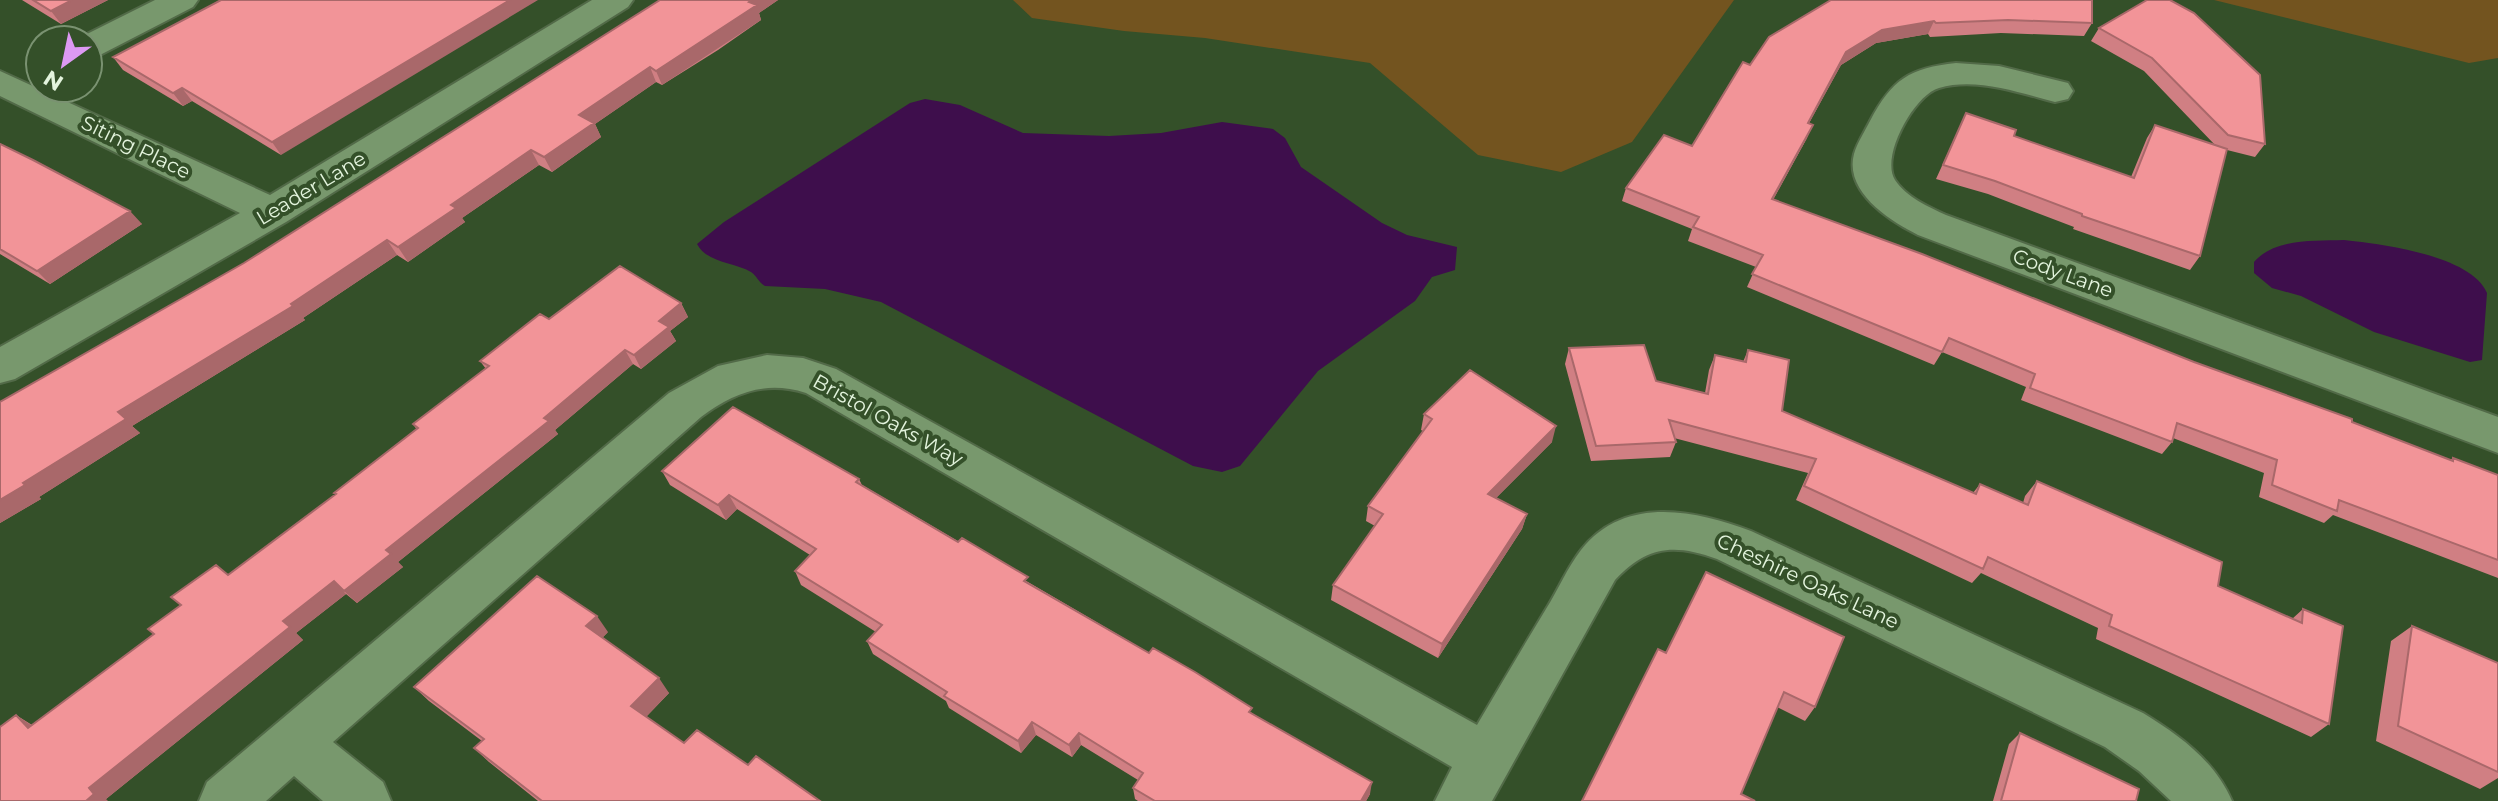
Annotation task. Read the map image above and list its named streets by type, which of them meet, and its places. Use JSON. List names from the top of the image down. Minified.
{"streets":{"street":["Siting Place","Leader Lane","Cody Lane","Bristol Oaks Way","Cheshire Oaks Lane"]},"crossings":[["Siting Place","Leader Lane"],["Bristol Oaks Way","Cheshire Oaks Lane"]],"north":"bottom left"}
